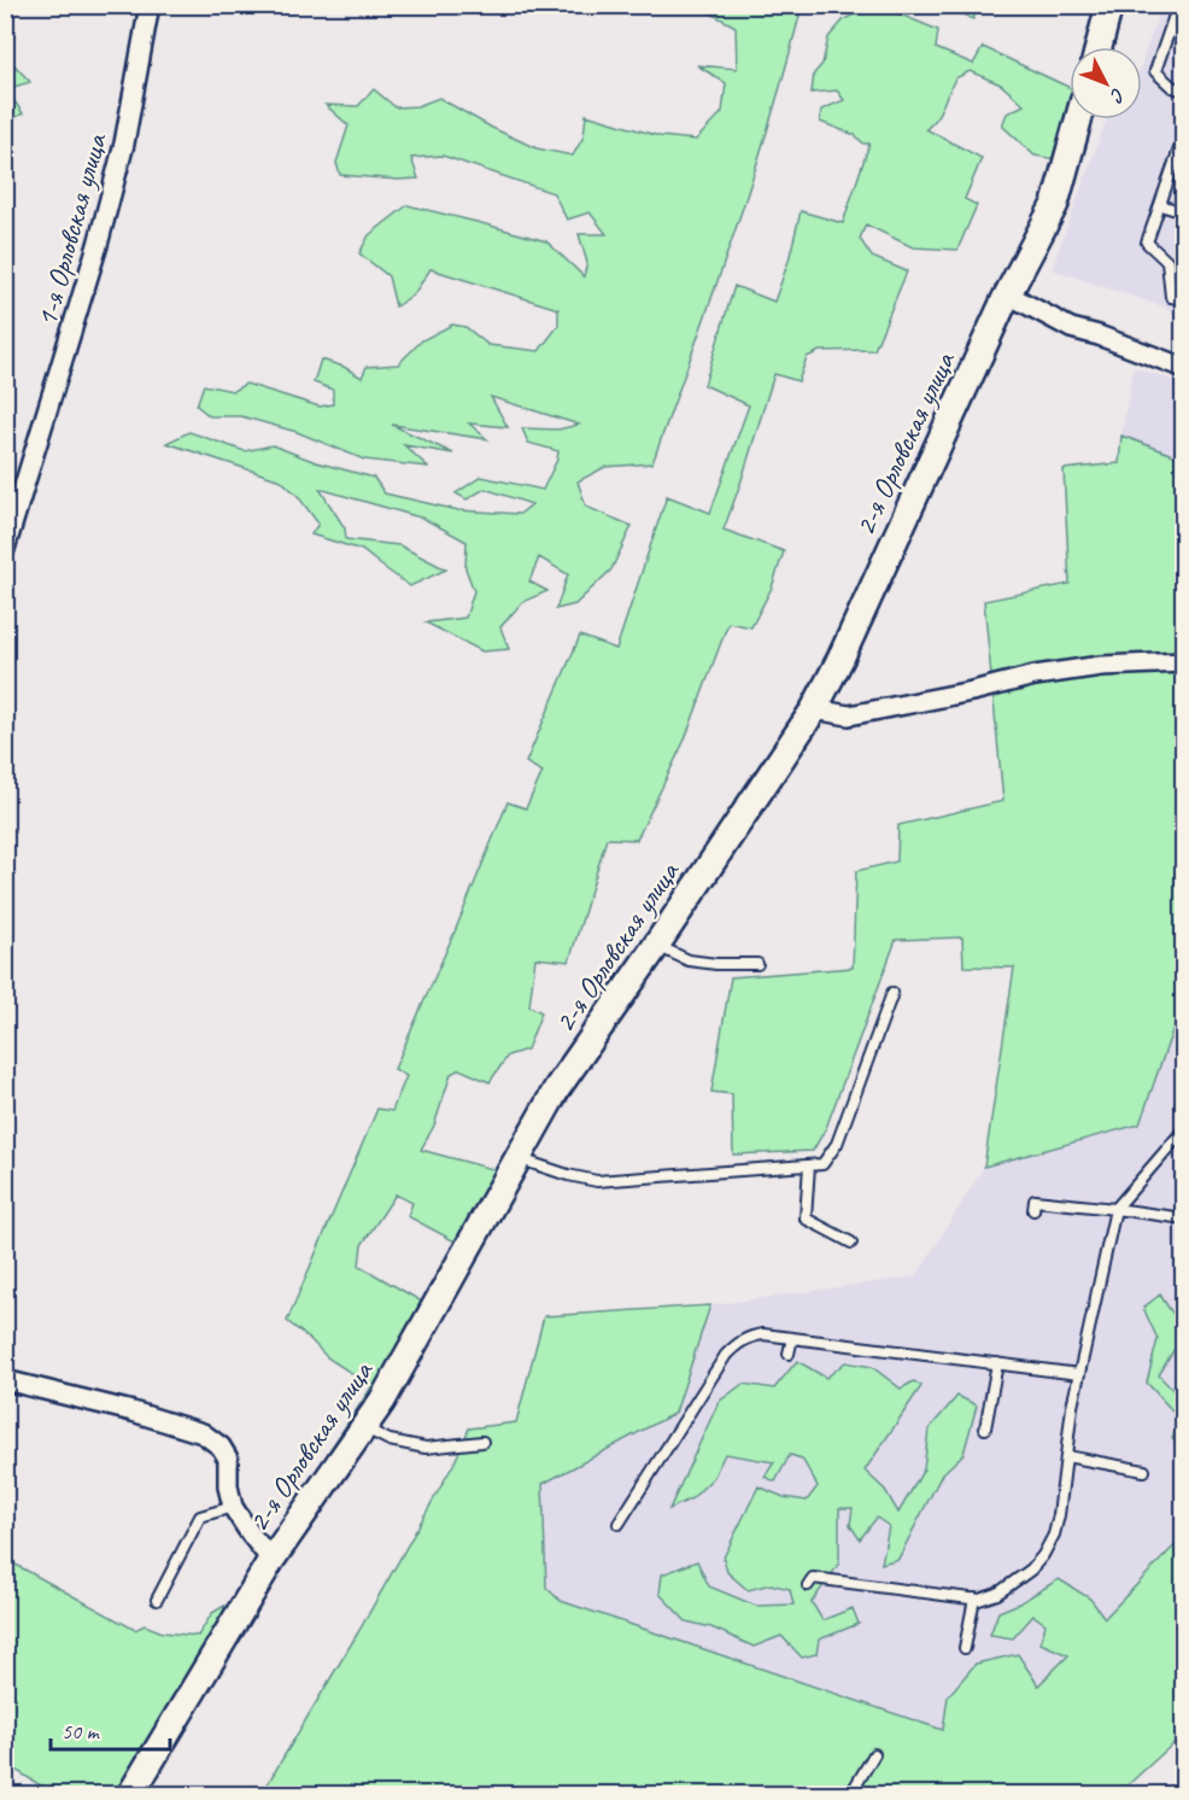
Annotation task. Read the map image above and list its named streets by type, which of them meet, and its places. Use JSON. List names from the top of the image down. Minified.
{"streets":{"street":["1-я Орловская улица","2-я Орловская улица"]},"scale_bar":"50 m","north":"bottom right"}
